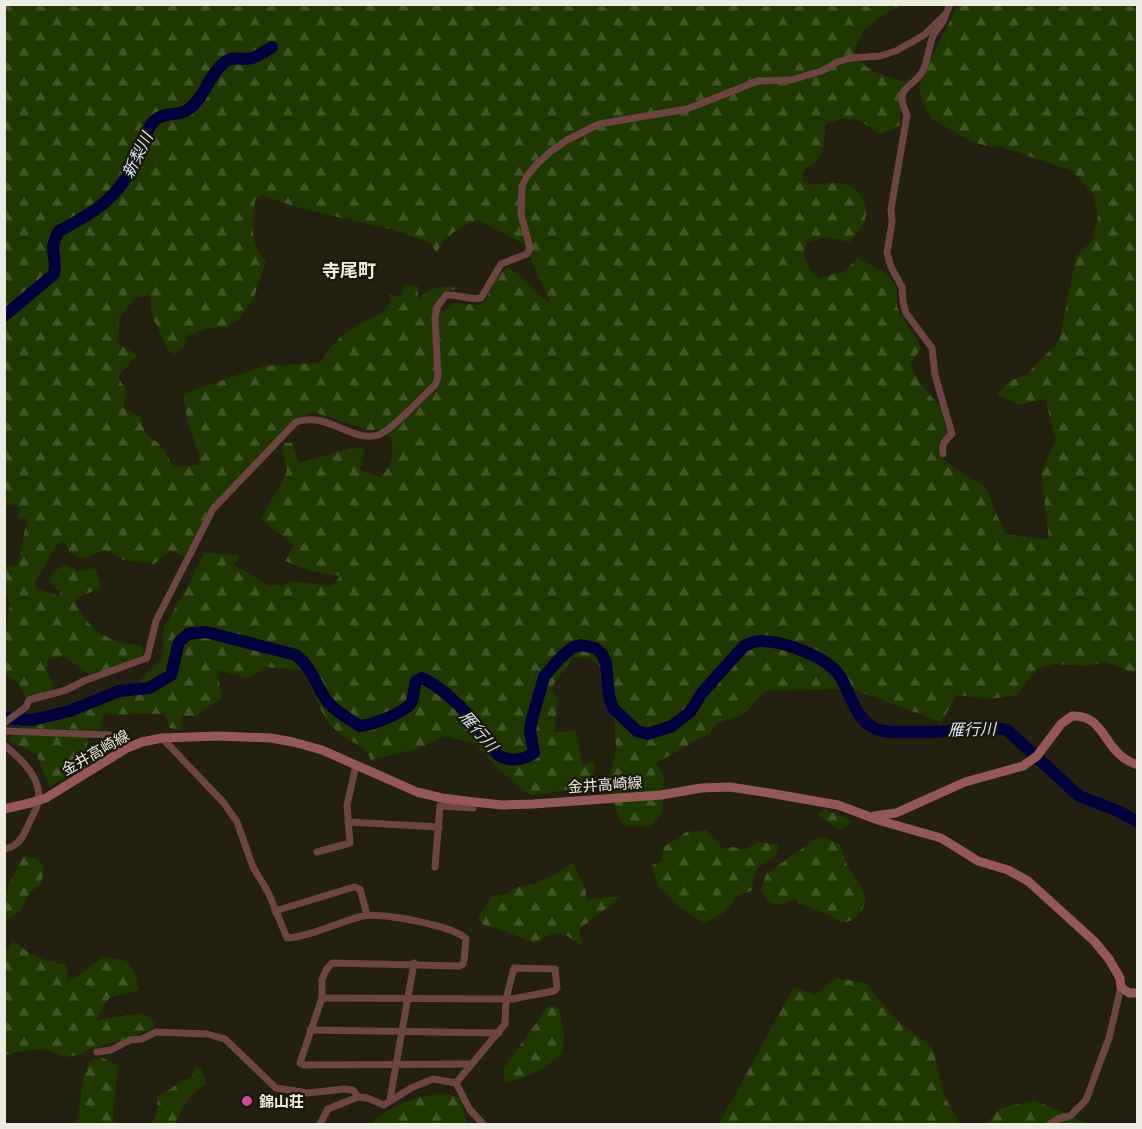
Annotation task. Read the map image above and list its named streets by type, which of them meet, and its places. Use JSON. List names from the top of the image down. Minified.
{"streets":{"main road":["金井高崎線"]},"districts":["寺尾町"],"water":["新梨川","雁行川"],"places":["錦山荘"]}
